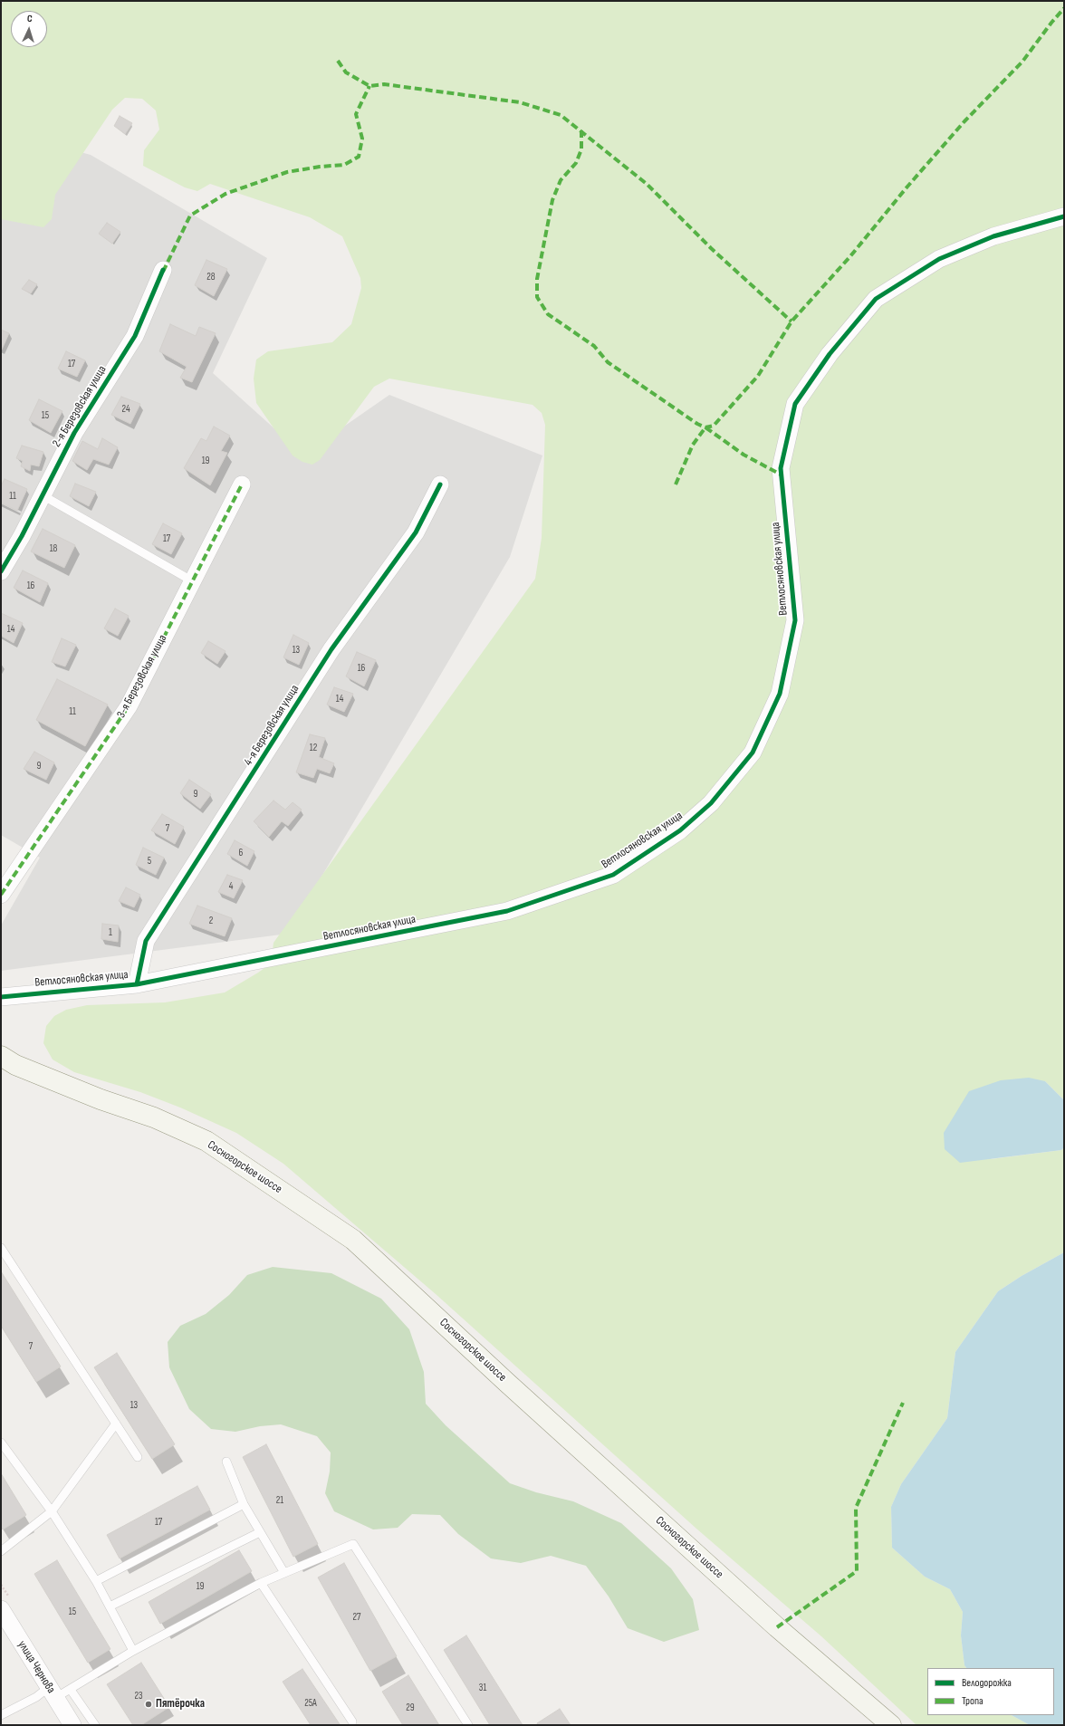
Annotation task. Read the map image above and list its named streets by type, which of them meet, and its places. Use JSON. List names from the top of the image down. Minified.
{"streets":{"main road":["Сосногорское шоссе"],"street":["2-я Березовская улица","Ветлосяновская улица","3-я Березовская улица","4-я Березовская улица","улица Чернова"]},"crossings":[["Ветлосяновская улица","4-я Березовская улица"]],"places":["Пятёрочка"],"house_numbers":["28","17","24","15","19","11","17","18","16","14","13","16","14","11","12","9","9","7","6","5","4","2","1","7","13","21","17","19","15","27","31","23","25А","29"],"legend":["Велодорожка","Тропа"],"north":"top"}
